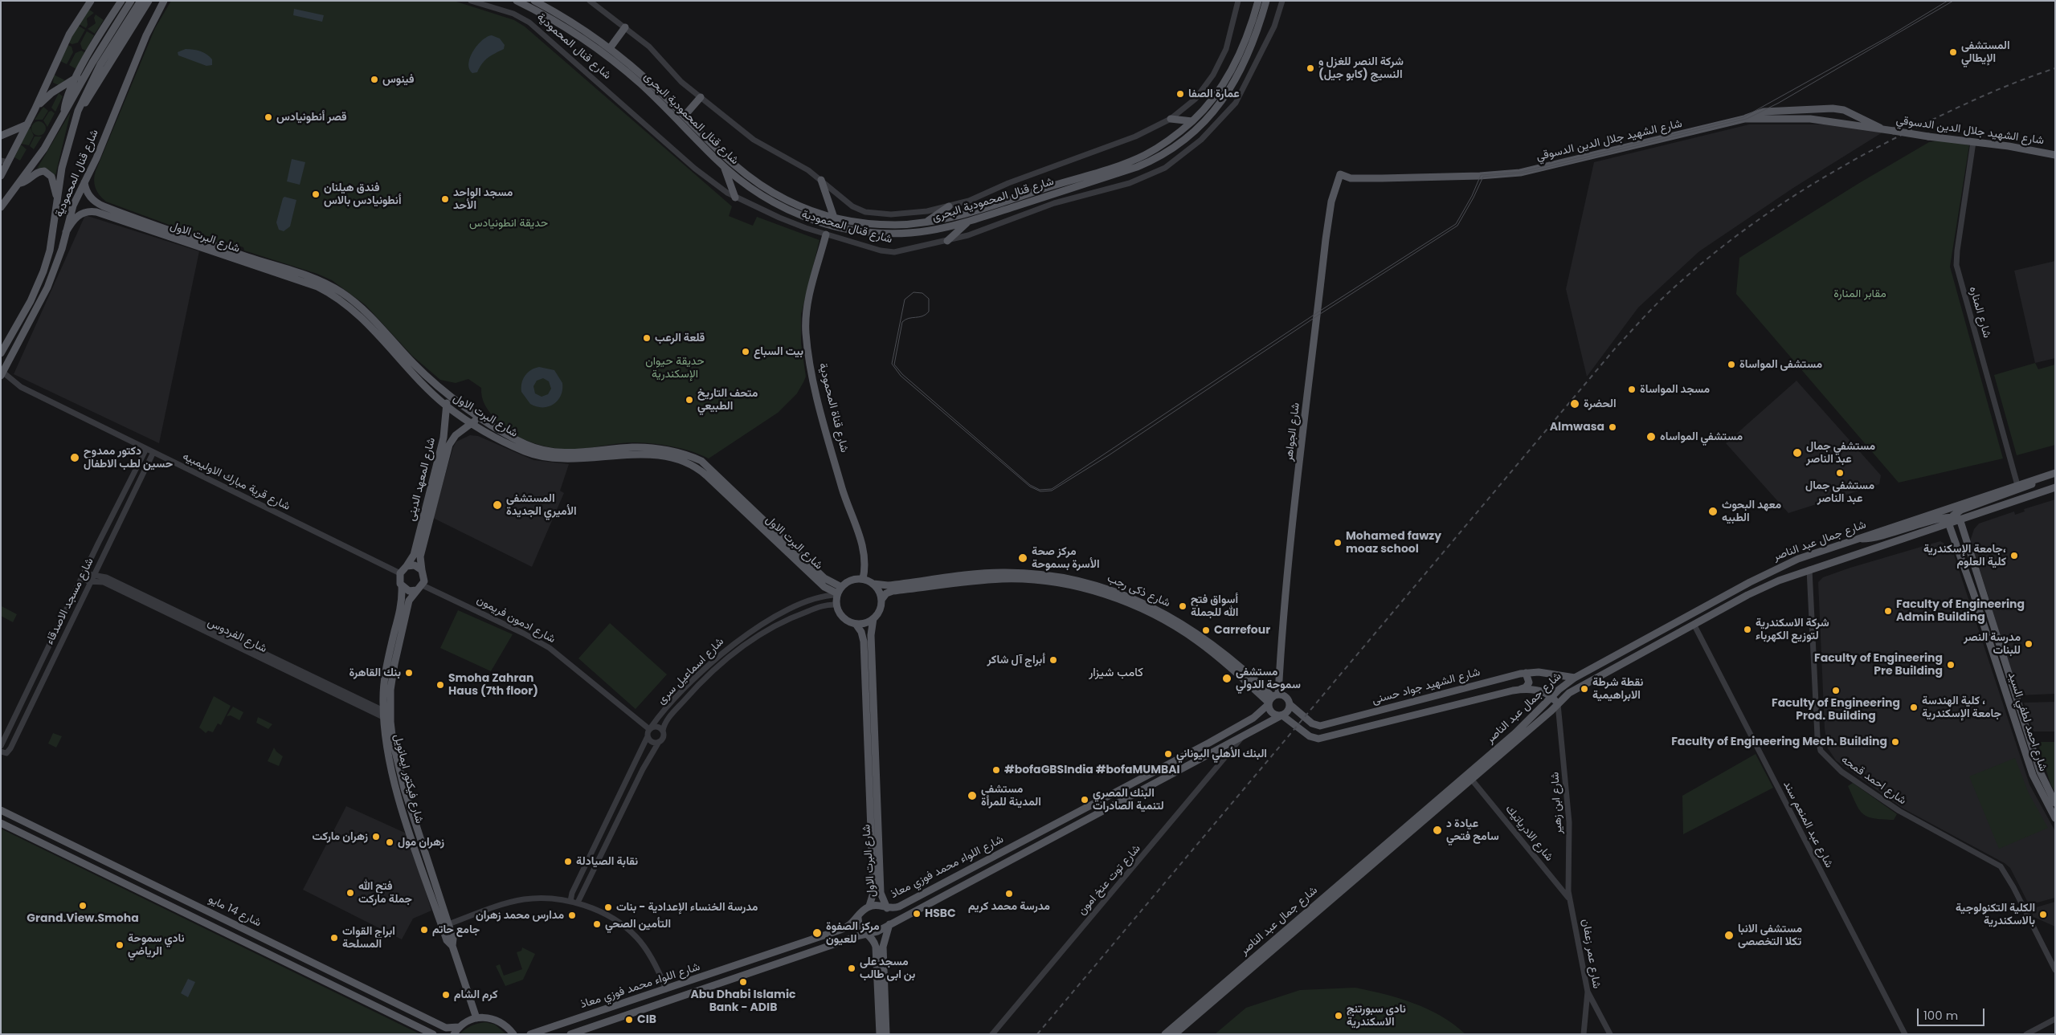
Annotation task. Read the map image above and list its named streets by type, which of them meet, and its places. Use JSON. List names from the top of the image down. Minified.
{"streets":{"main road":["شارع قنال المحمودية","شارع قنال المحمودية البحرى","شارع الشهيد جلال الدين الدسوقي","شارع البرت الاول","شارع قناة المحمودية","شارع الجواهر","شارع المعهد الدينى","شارع جمال عبد الناصر","شارع ذكى رجب","شارع الشهيد جواد حسنى","شارع احمد لطفي السيد","شارع فيكتور ايمانويل","شارع اللواء محمد فوزي معاذ","شارع 14 مايو"],"street":["شارع المناره","شارع قرية مبارك الاوليمبيه","شارع مسجد الاصدقاء","شارع ادمون فريمون","شارع الفردوس","شارع اسماعيل سرى","شارع احمد قمحه","شارع ابن زهير","شارع عبد المنعم سند","شارع الادرياتيك","شارع توت عنخ امون","شارع عمر زعفان"]},"crossings":[["شارع قنال المحمودية","شارع البرت الاول"],["شارع قنال المحمودية","شارع قناة المحمودية"],["شارع قنال المحمودية","شارع قرية مبارك الاوليمبيه"],["شارع الشهيد جلال الدين الدسوقي","شارع المناره"],["شارع الشهيد جلال الدين الدسوقي","شارع الجواهر"],["شارع البرت الاول","شارع قناة المحمودية"],["شارع البرت الاول","شارع المعهد الدينى"],["شارع البرت الاول","شارع ذكى رجب"],["شارع البرت الاول","شارع اسماعيل سرى"],["شارع البرت الاول","شارع اللواء محمد فوزي معاذ"],["شارع المناره","شارع جمال عبد الناصر"],["شارع قناة المحمودية","شارع ذكى رجب"],["شارع قناة المحمودية","شارع اسماعيل سرى"],["شارع الجواهر","شارع ذكى رجب"],["شارع الجواهر","شارع الشهيد جواد حسنى"],["شارع الجواهر","شارع اللواء محمد فوزي معاذ"],["شارع المعهد الدينى","شارع قرية مبارك الاوليمبيه"],["شارع المعهد الدينى","شارع ادمون فريمون"],["شارع المعهد الدينى","شارع فيكتور ايمانويل"],["شارع قرية مبارك الاوليمبيه","شارع مسجد الاصدقاء"],["شارع قرية مبارك الاوليمبيه","شارع ادمون فريمون"],["شارع قرية مبارك الاوليمبيه","شارع فيكتور ايمانويل"],["شارع جمال عبد الناصر","شارع الشهيد جواد حسنى"],["شارع جمال عبد الناصر","شارع احمد لطفي السيد"],["شارع جمال عبد الناصر","شارع احمد قمحه"],["شارع جمال عبد الناصر","شارع ابن زهير"],["شارع جمال عبد الناصر","شارع عبد المنعم سند"],["شارع جمال عبد الناصر","شارع الادرياتيك"],["شارع ذكى رجب","شارع اسماعيل سرى"],["شارع ذكى رجب","شارع الشهيد جواد حسنى"],["شارع ذكى رجب","شارع اللواء محمد فوزي معاذ"],["شارع مسجد الاصدقاء","شارع الفردوس"],["شارع ادمون فريمون","شارع اسماعيل سرى"],["شارع ادمون فريمون","شارع فيكتور ايمانويل"],["شارع الفردوس","شارع فيكتور ايمانويل"],["شارع الشهيد جواد حسنى","شارع اللواء محمد فوزي معاذ"],["شارع ابن زهير","شارع الادرياتيك"],["شارع ابن زهير","شارع عمر زعفان"],["شارع الادرياتيك","شارع عمر زعفان"],["شارع اللواء محمد فوزي معاذ","شارع توت عنخ امون"]],"districts":["كامب شيزار"],"parks":["حديقة انطونيادس","مقابر المنارة","حديقة حيوان الإسكندرية"],"places":["المستشفى الإيطالي","شركة النصر للغزل و النسيج (كابو جيل)","فينوس","عمارة الصفا","قصر أنطونيادس","فندق هيلنان أنطونيادس بالاس","مسجد الواحد الأحد","قلعة الرعب","بيت السباع","مستشفى المواساة","مسجد المواساة","متحف التاريخ الطبيعي","الحضرة","Almwasa","مستشفي المواساه","مستشفي جمال عبد الناصر","دكتور ممدوح حسين لطب الاطفال","مستشفى جمال عبد الناصر","المستشفى الأميري الجديدة","معهد البحوث الطبيه","Mohamed fawzy moaz school","جامعة الإسكندرية، كلية العلوم","مركز صحة الأسرة بسموحة","أسواق فتح الله للجملة","Faculty of Engineering Admin Building","شركة الاسكندرية لتوزيع الكهرباء","Carrefour","مدرسة النصر للبنات","أبراج آل شاكر","Faculty of Engineering Pre Building","بنك القاهرة","مستشفى سموحة الدولي","Smoha Zahran Haus (7th floor)","نقطة شرطة الابراهيمية","Faculty of Engineering Prod. Building","كلية الهندسة ، جامعة الإسكندرية","Faculty of Engineering Mech. Building","البنك الأهلي اليوناني","#bofaGBSIndia #bofaMUMBAI","مستشفى المدينة للمرأة","البنك المصري لتنمية الصادرات","عيادة د سامح فتحي","زهران ماركت","زهران مول","نقابة الصيادلة","فتح الله جملة ماركت","مدرسة محمد كريم","Grand.View.Smoha","مدرسة الخنساء الإعدادية - بنات","HSBC","الكلية التكنولوجية بالاسكندرية","مدارس محمد زهران","التأمين الصحي","جامع حاتم","مركز الصفوة للعيون","مستشفى الانبا تكلا التخصصى","ابراج القوات المسلحة","نادي سموحة الرياضي","مسجد على بن ابى طالب","Abu Dhabi Islamic Bank - ADIB","كرم الشام","نادي سبورتنج الاسكندرية","CIB"],"scale_bar":"100 m"}
